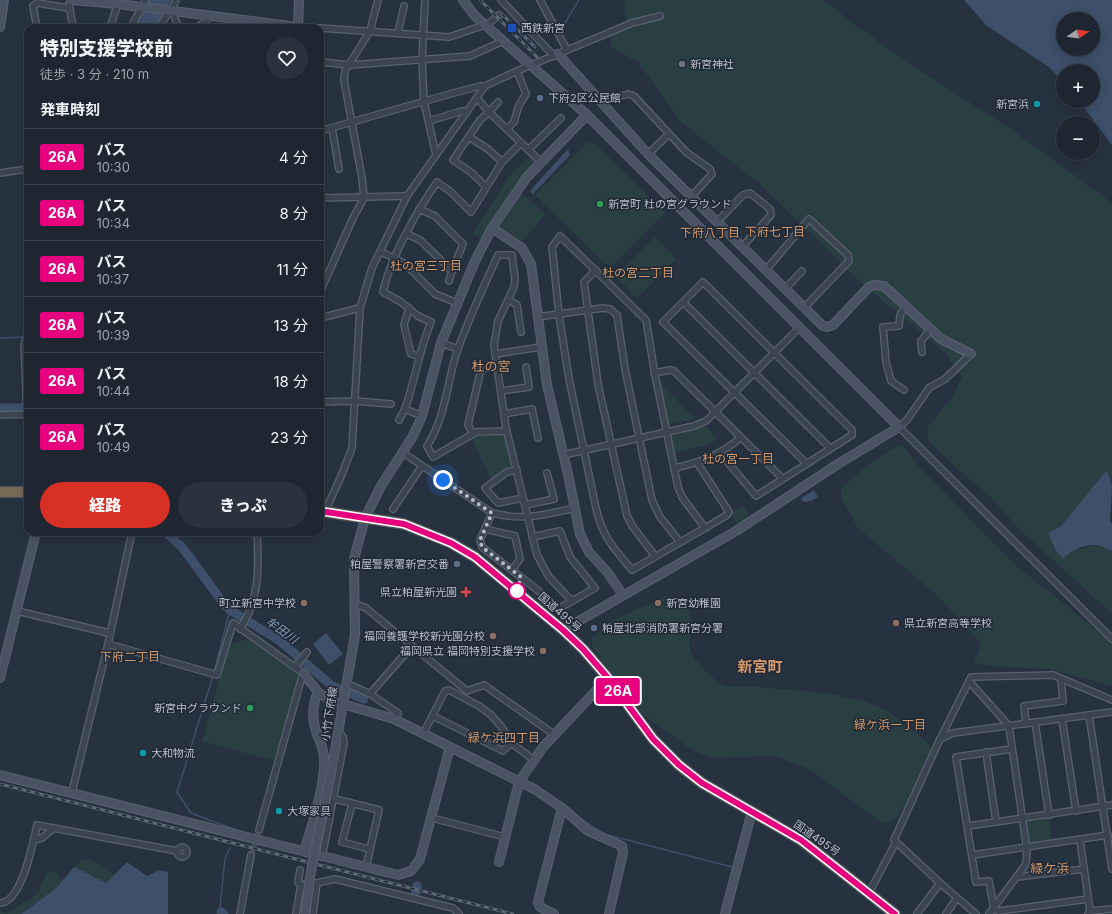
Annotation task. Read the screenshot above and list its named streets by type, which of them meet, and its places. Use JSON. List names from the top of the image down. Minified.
{"streets":{"highway":["国道495号"],"street":["小竹下府線"]},"crossings":[["国道495号","小竹下府線"]],"districts":["下府七丁目","下府八丁目","杜の宮三丁目","杜の宮二丁目","杜の宮","杜の宮一丁目","下府二丁目","新宮町","緑ケ浜一丁目","緑ケ浜四丁目","緑ケ浜"],"water":["牟田川"],"places":{"transit":["西鉄新宮"],"other":["新宮神社","下府2区公民館","新宮浜","新宮町 杜の宮グラウンド","粕屋警察署新宮交番","町立新宮中学校","新宮幼稚園","県立新宮高等学校","粕屋北部消防署新宮分署","福岡養護学校新光園分校","福岡県立 福岡特別支援学校","新宮中グラウンド","大和物流","大塚家具"],"health":["県立粕屋新光園"]},"lines":["bus line 26A"],"north":"right","page":{"on_map":"26A","map_buttons":["+","−"],"heading":[["特別支援学校前","徒歩 · 3 分 · 210 m"],"発車時刻"],"list":[{"mark":"26A","name":"バス","note":"10:30","value":"4 分"},{"mark":"26A","name":"バス","note":"10:34","value":"8 分"},{"mark":"26A","name":"バス","note":"10:37","value":"11 分"},{"mark":"26A","name":"バス","note":"10:39","value":"13 分"},{"mark":"26A","name":"バス","note":"10:44","value":"18 分"},{"mark":"26A","name":"バス","note":"10:49","value":"23 分"}],"buttons":["経路","きっぷ"]}}
